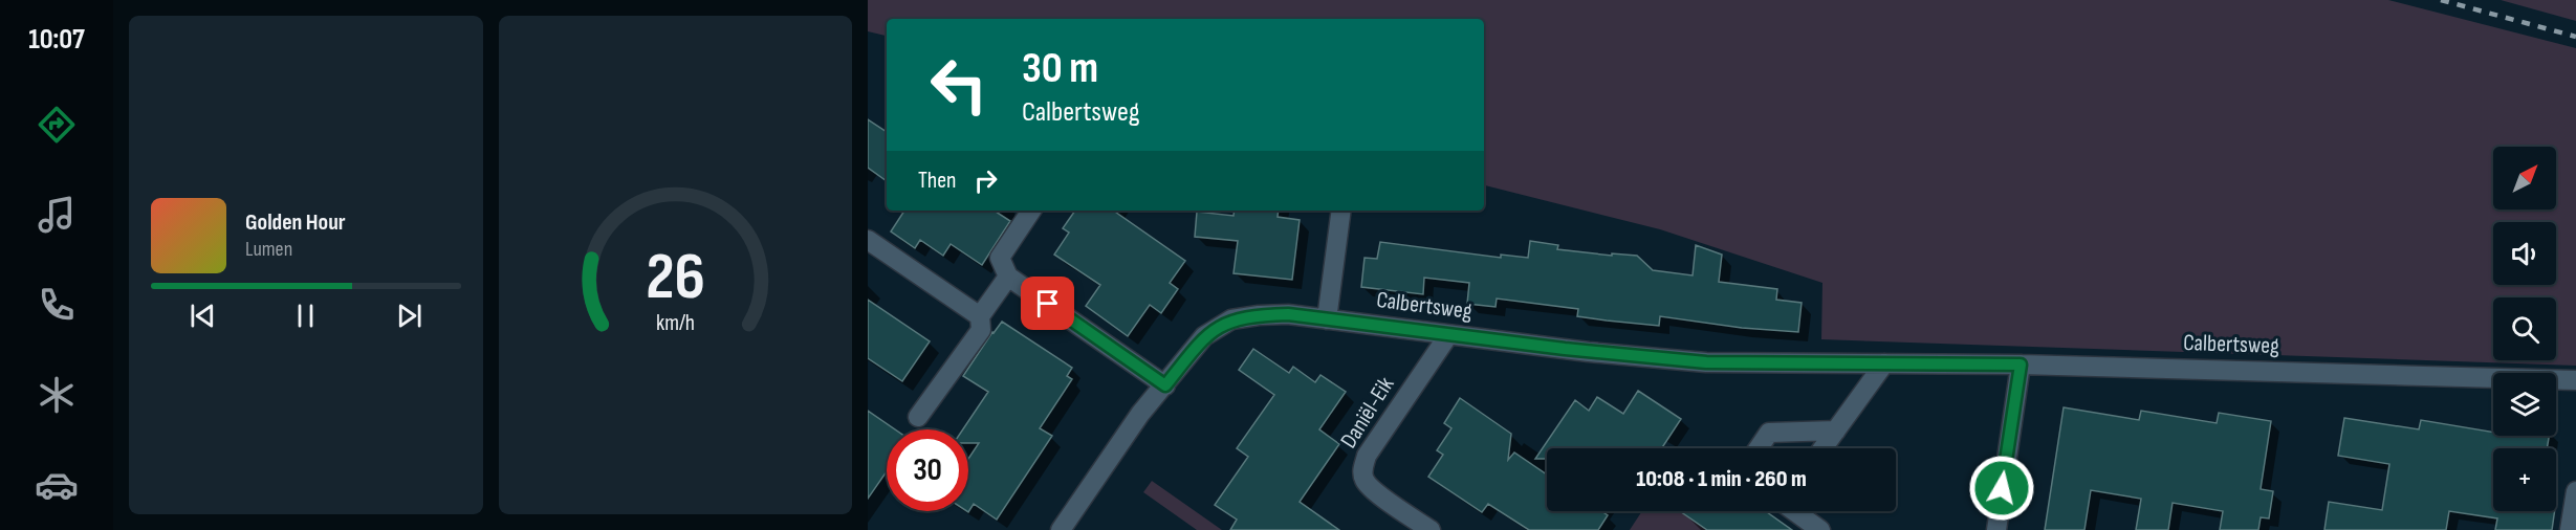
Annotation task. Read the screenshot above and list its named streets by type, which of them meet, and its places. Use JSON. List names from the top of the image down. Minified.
{"streets":{"street":["Calbertsweg","Daniël-Eik"]},"crossings":[["Calbertsweg","Daniël-Eik"]],"north":"top right","page":{"tabs":"10:07","turn":["30 m","Calbertsweg"],"map_buttons":"+","then":"Then","song":["Golden Hour","Lumen"],"limit":"30","trip":"10:08 · 1 min · 260 m","gauge":["26","km/h"]}}
